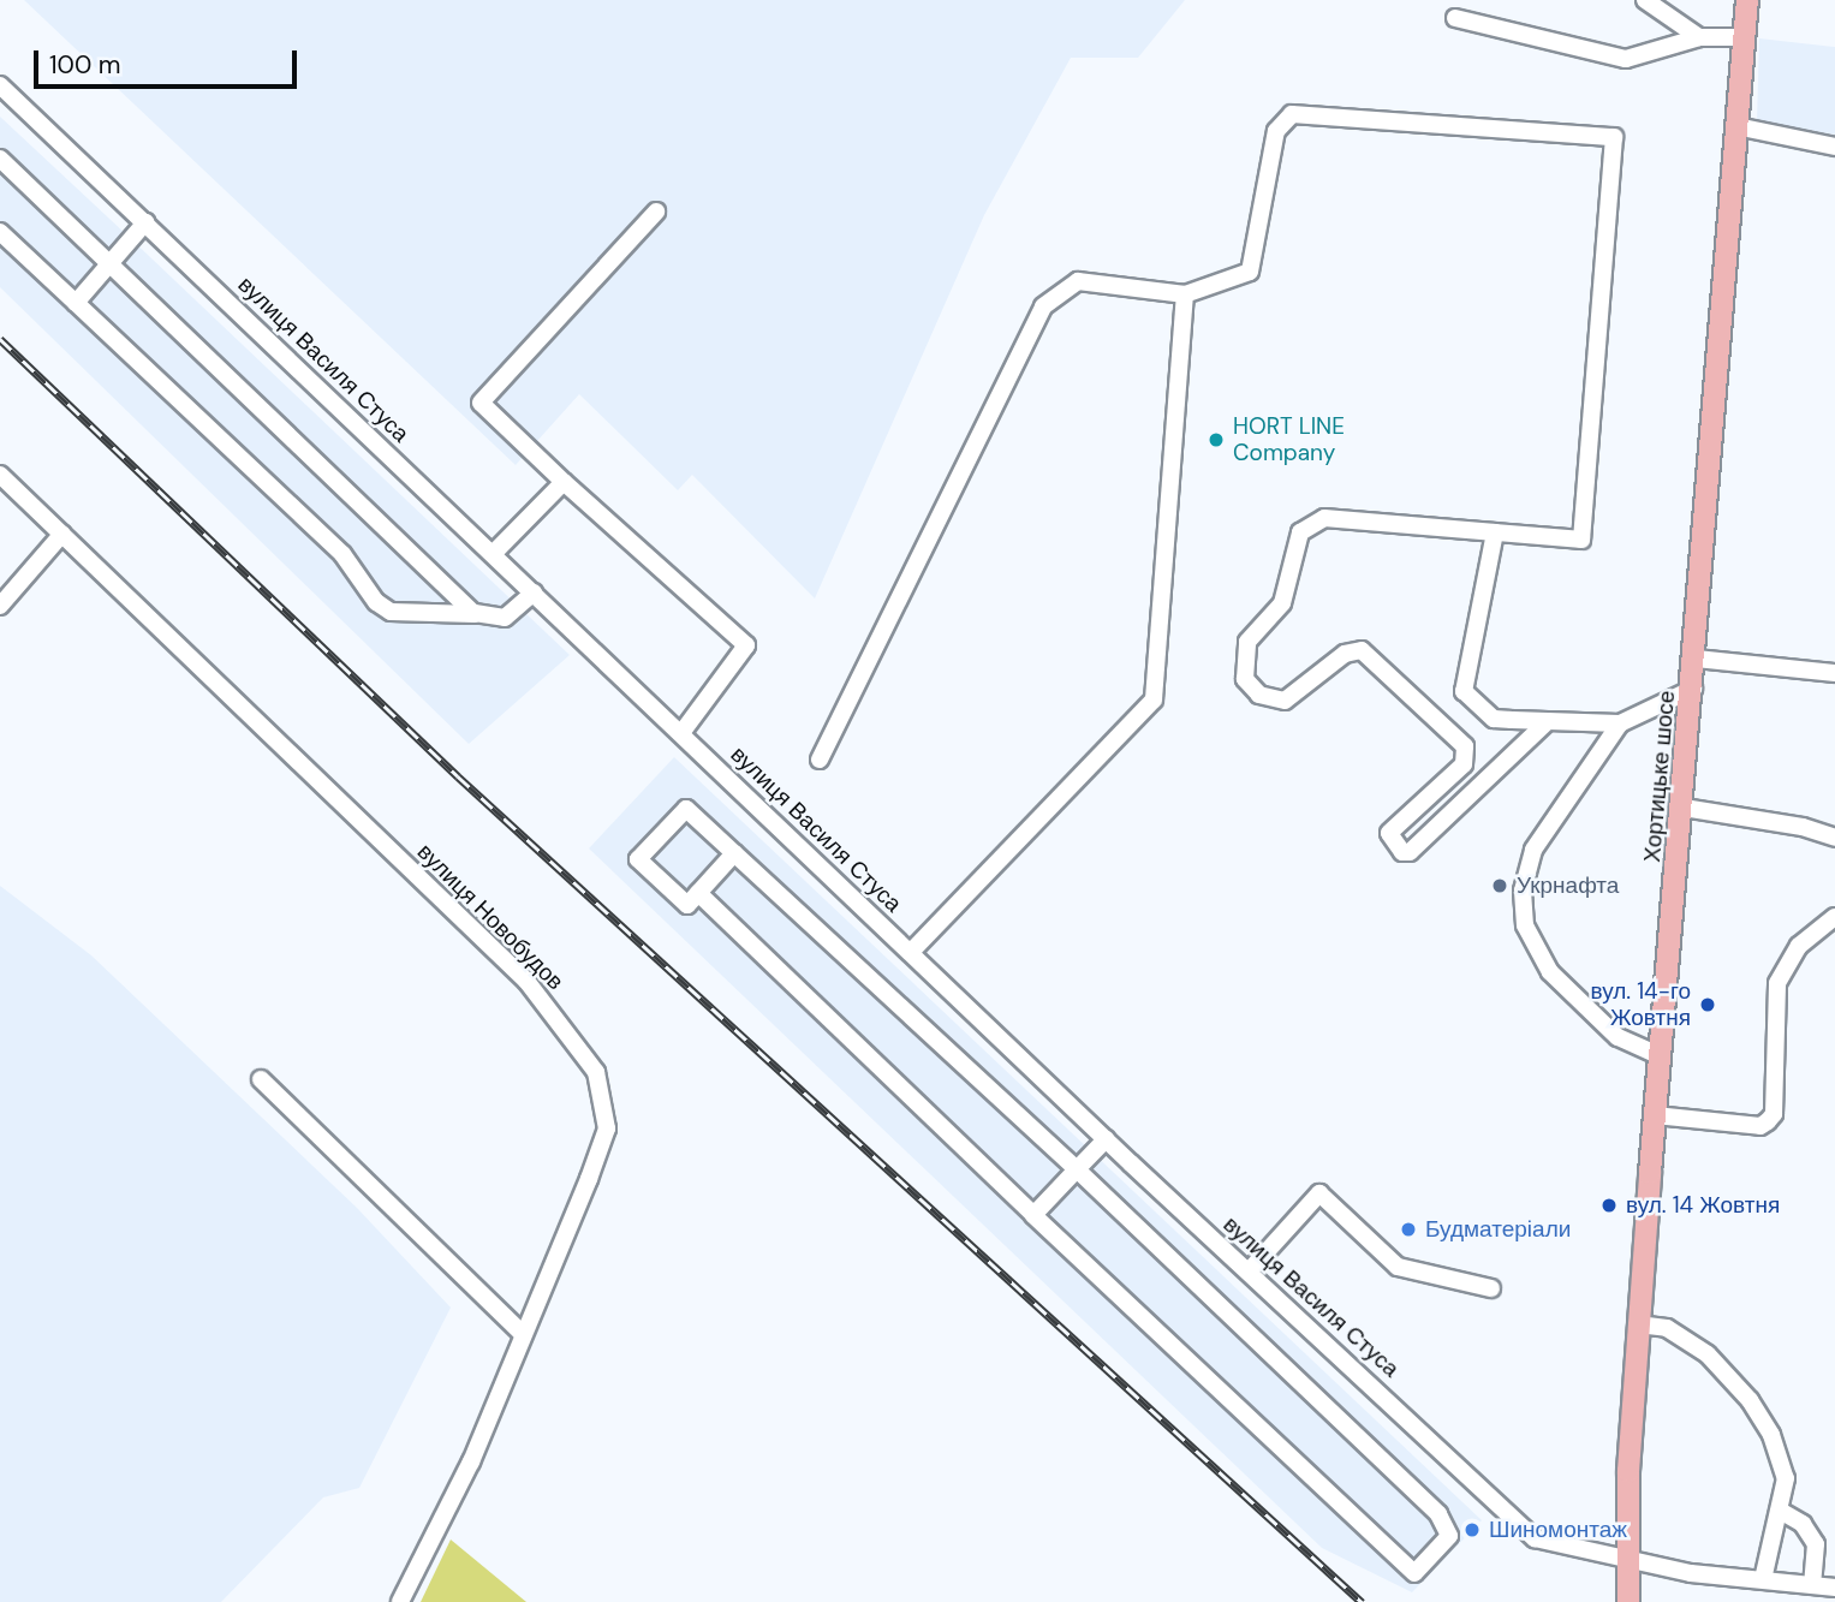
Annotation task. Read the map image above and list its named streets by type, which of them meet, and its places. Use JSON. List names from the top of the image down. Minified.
{"streets":{"main road":["Хортицьке шосе"],"street":["вулиця Василя Стуса","вулиця Новобудов"]},"crossings":[["вулиця Василя Стуса","Хортицьке шосе"]],"places":["HORT LINE Company","Укрнафта","вул. 14-го Жовтня","вул. 14 Жовтня","Будматеріали","Шиномонтаж"],"scale_bar":"100 m"}
